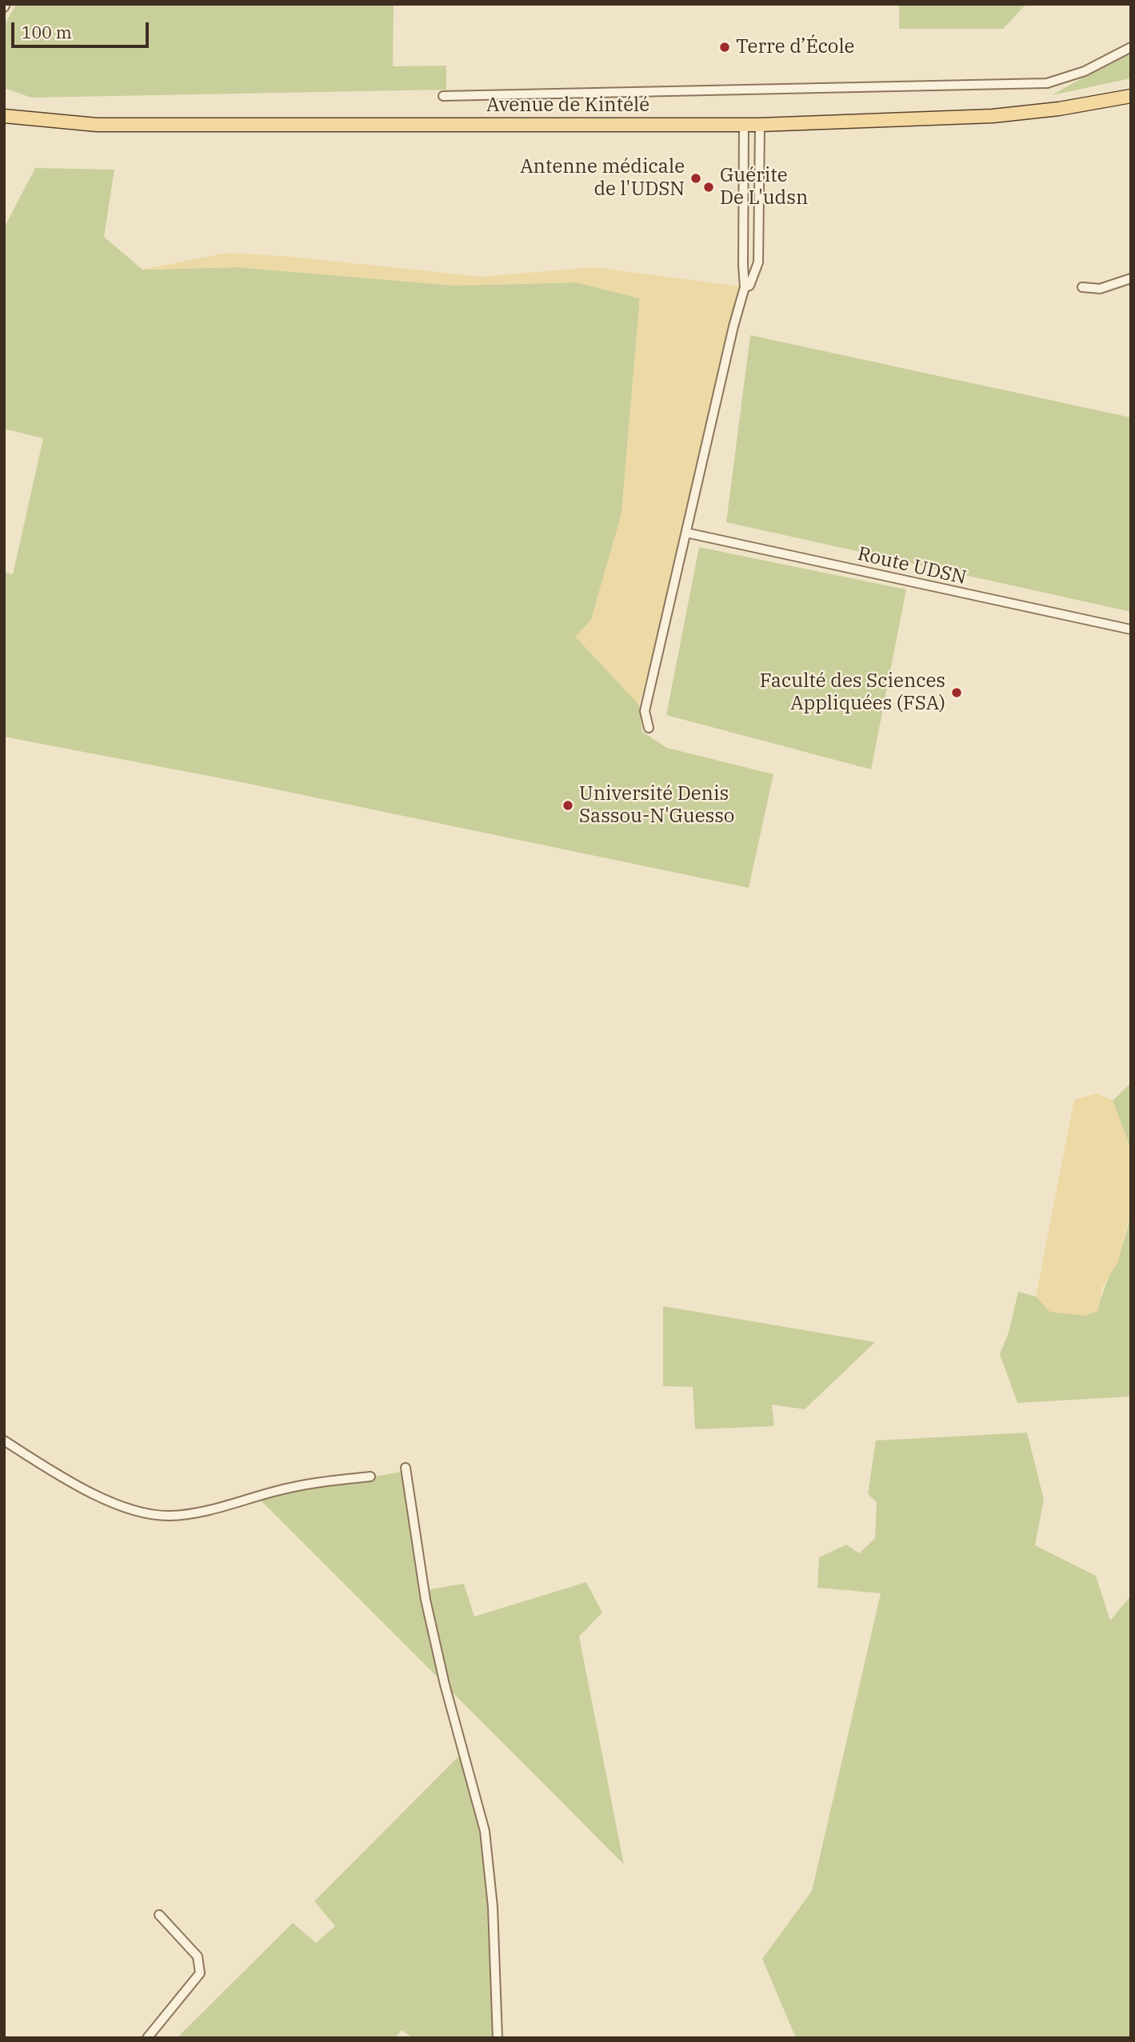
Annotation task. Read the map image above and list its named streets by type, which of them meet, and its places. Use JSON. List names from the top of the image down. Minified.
{"streets":{"main road":["Avenue de Kintélé"],"street":["Route UDSN"]},"places":["Terre d’École","Antenne médicale de l'UDSN","Guérite De L'udsn","Faculté des Sciences Appliquées (FSA)","Université Denis Sassou-N'Guesso"],"scale_bar":"100 m"}
